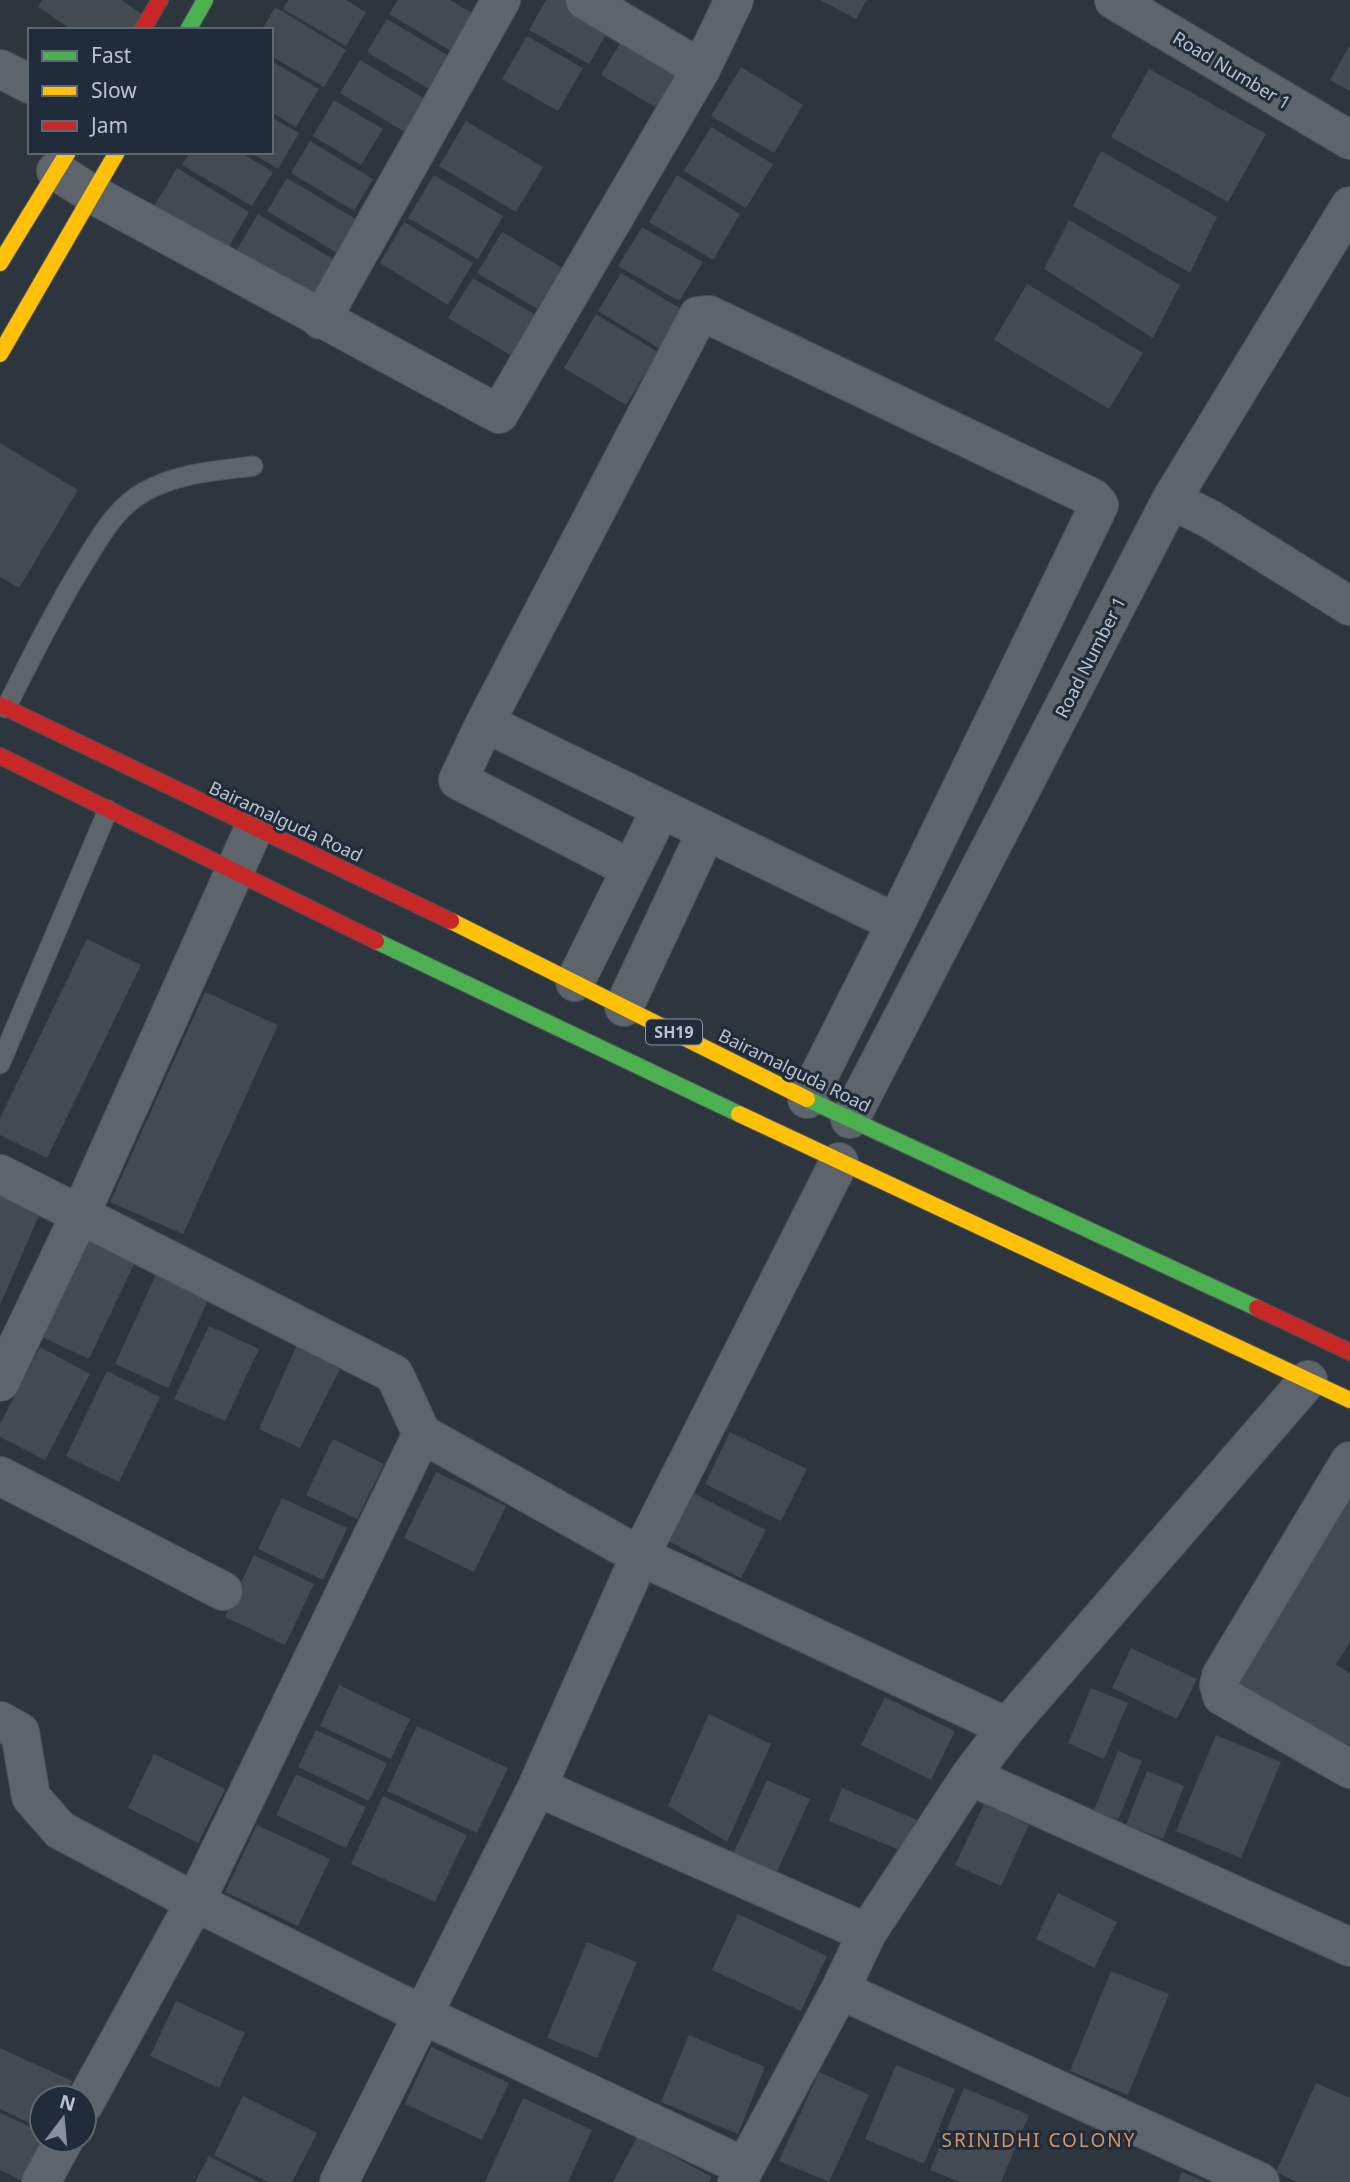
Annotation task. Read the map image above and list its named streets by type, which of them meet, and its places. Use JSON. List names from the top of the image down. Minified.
{"streets":{"main road":["Bairamalguda Road","SH19"],"street":["Road Number 1"]},"crossings":[["Road Number 1","Bairamalguda Road"]],"districts":["SRINIDHI COLONY"],"legend":["Fast","Slow","Jam"],"north":"top"}
